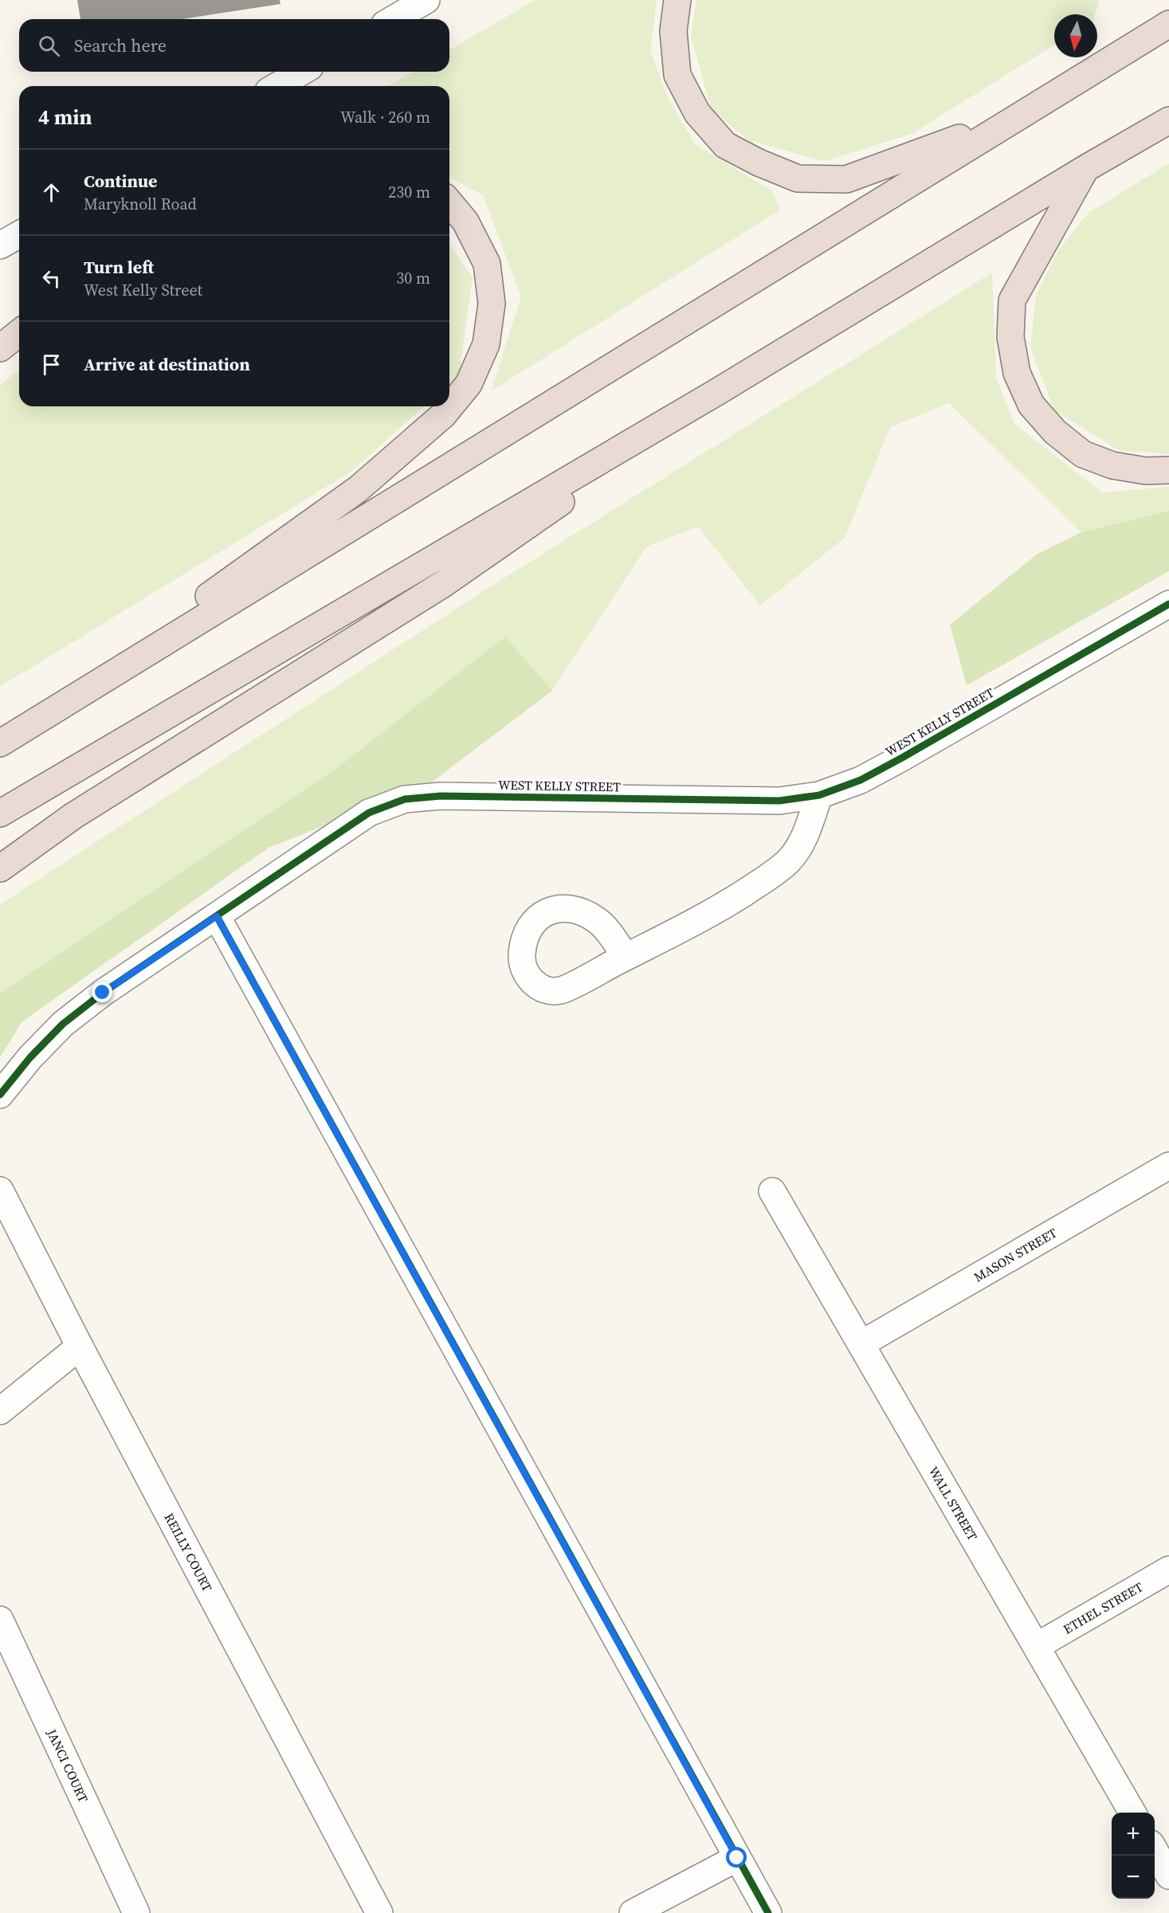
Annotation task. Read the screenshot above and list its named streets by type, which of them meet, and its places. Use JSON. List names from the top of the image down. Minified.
{"streets":{"street":["WEST KELLY STREET","MASON STREET","WALL STREET","REILLY COURT","ETHEL STREET","JANCI COURT"]},"crossings":[["MASON STREET","WALL STREET"],["WALL STREET","ETHEL STREET"]],"north":"bottom","page":{"search":"Search here","heading":["4 min","Walk · 260 m"],"list":[["Continue","Maryknoll Road","230 m"],["Turn left","West Kelly Street","30 m"],"Arrive at destination"],"map_buttons":["+","−"]}}
